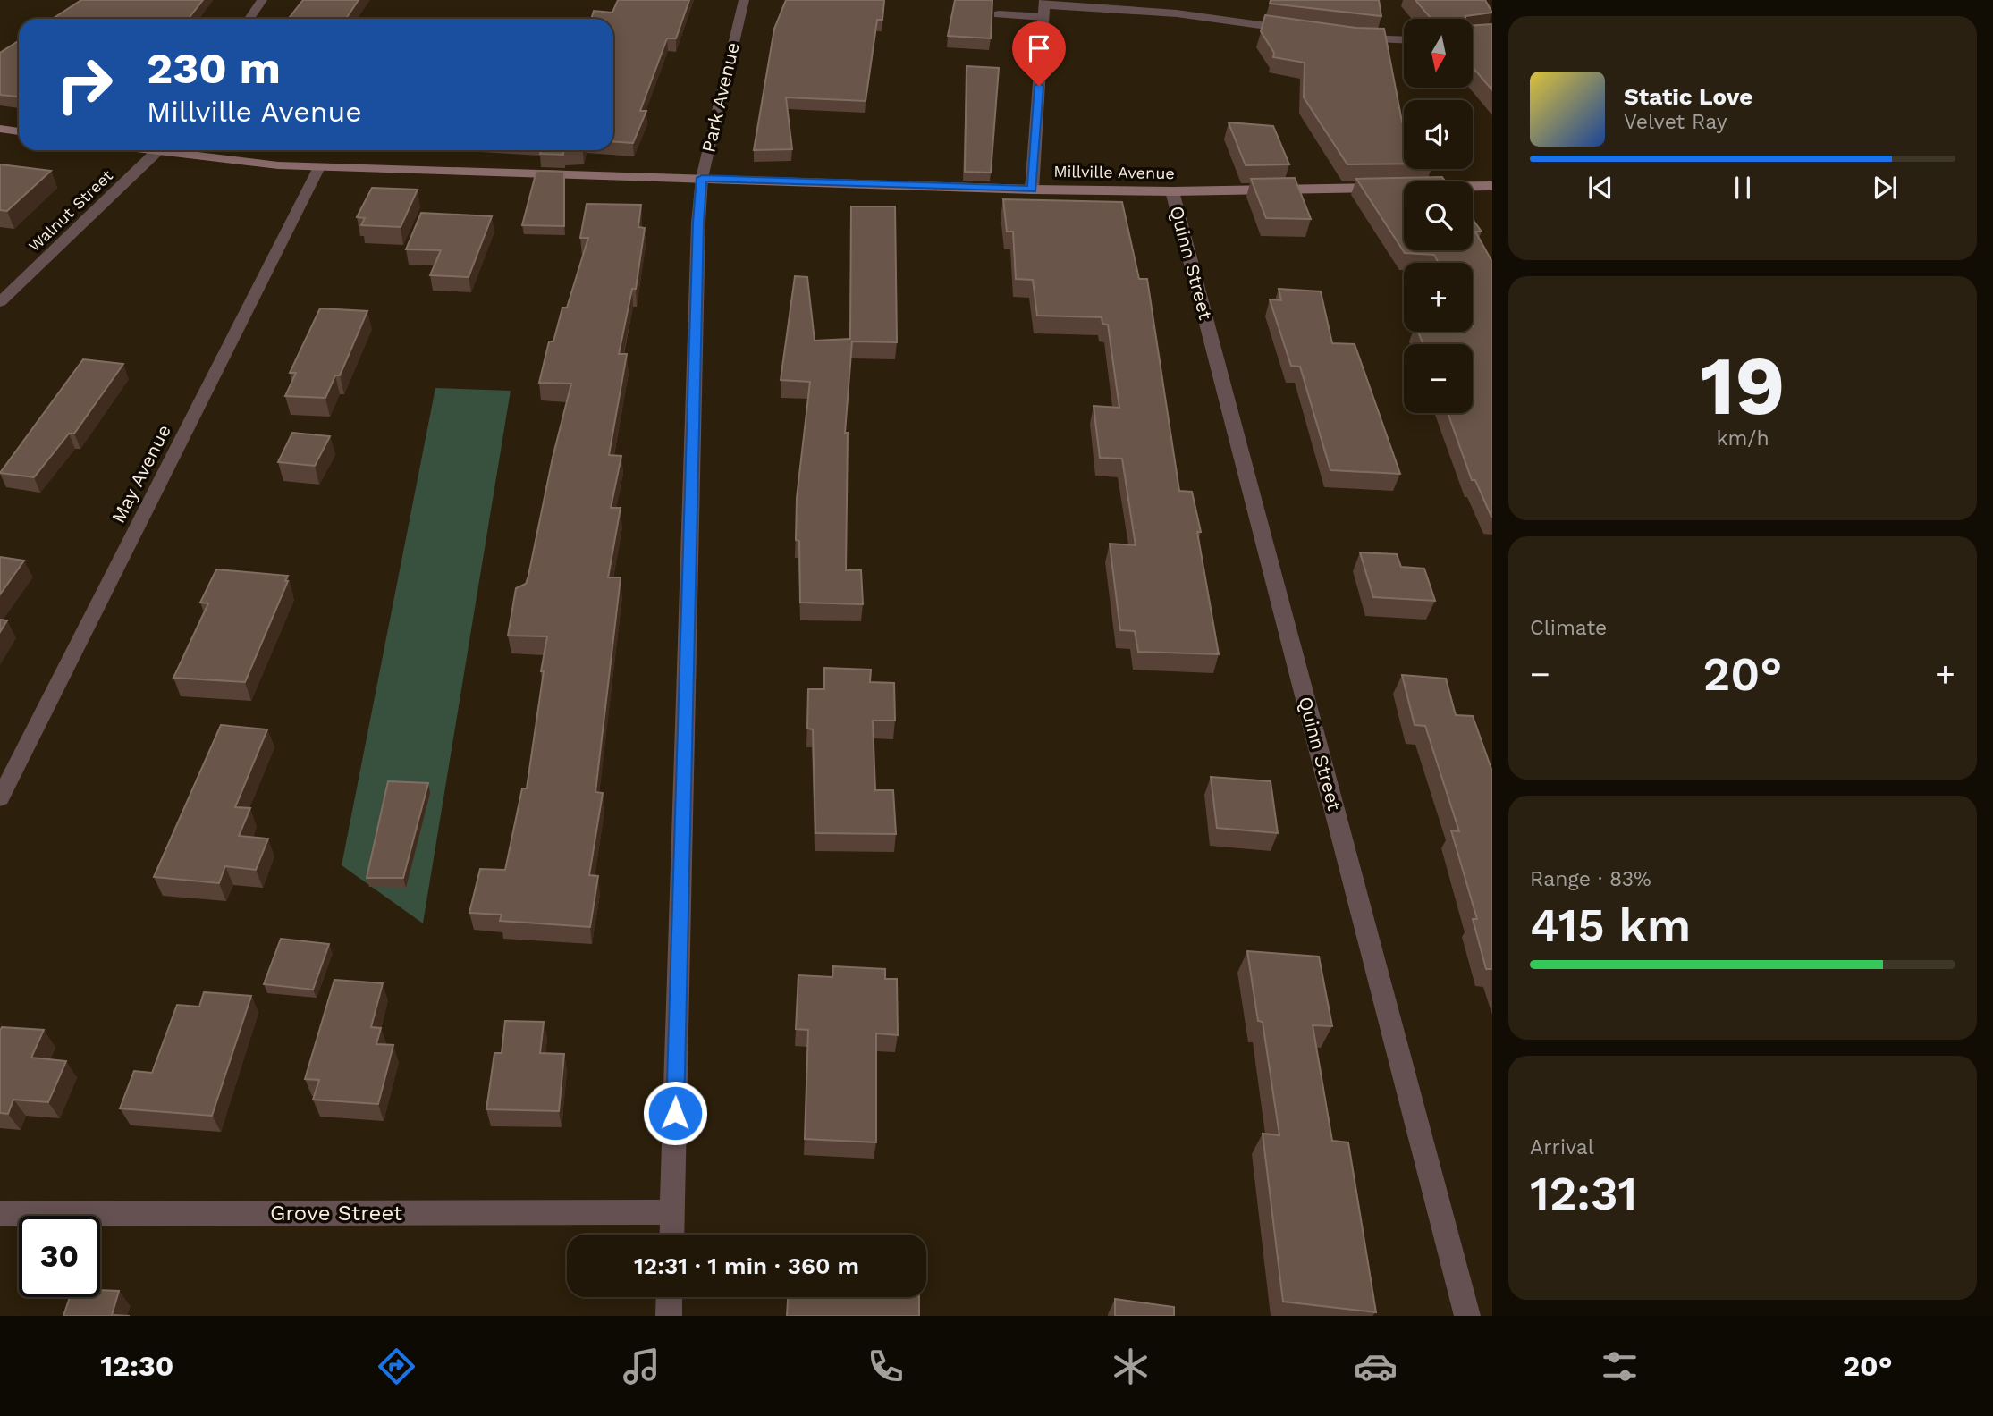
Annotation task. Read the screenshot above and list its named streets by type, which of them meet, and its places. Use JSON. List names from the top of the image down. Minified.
{"streets":{"street":["Park Avenue","Millville Avenue","Walnut Street","Quinn Street","May Avenue","Grove Street"]},"crossings":[["Park Avenue","Millville Avenue"],["Park Avenue","Grove Street"],["Millville Avenue","Quinn Street"],["Millville Avenue","May Avenue"]],"north":"bottom","page":{"map_buttons":["+","−"],"turn":["230 m","Millville Avenue"],"song":["Static Love","Velvet Ray"],"tile":[["19","km/h"],"Climate",["Range · 83%","415 km"],["Arrival","12:31"]],"heat":["−","20°","+"],"limit":"30","trip":"12:31 · 1 min · 360 m","tabs":["12:30","20°"]}}
